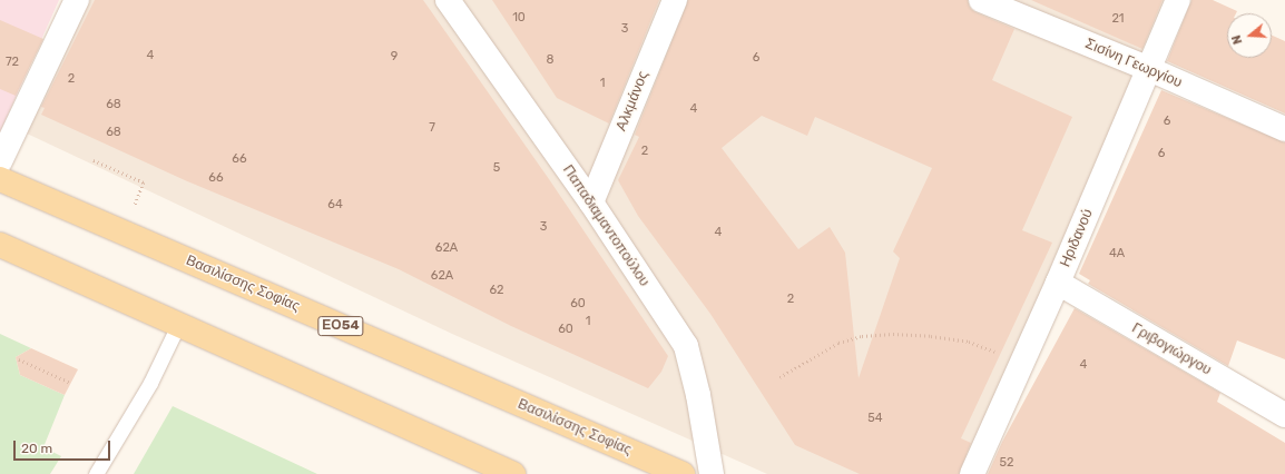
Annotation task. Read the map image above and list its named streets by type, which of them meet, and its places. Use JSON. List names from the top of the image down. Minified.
{"streets":{"main road":["Βασιλίσσης Σοφίας","ΕΟ54"],"street":["Σισίνη Γεωργίου","Αλκμάνος","Παπαδιαμαντοπούλου","Ηριδανού","Γριβογιώργου"]},"crossings":[["Σισίνη Γεωργίου","Ηριδανού"],["Αλκμάνος","Παπαδιαμαντοπούλου"],["Ηριδανού","Γριβογιώργου"]],"house_numbers":["10","21","3","4","9","6","8","72","2","1","68","4","6","7","68","2","6","66","5","66","64","3","4","62Α","4Α","62Α","62","2","60","1","60","4","54","52"],"scale_bar":"20 m","north":"left"}
